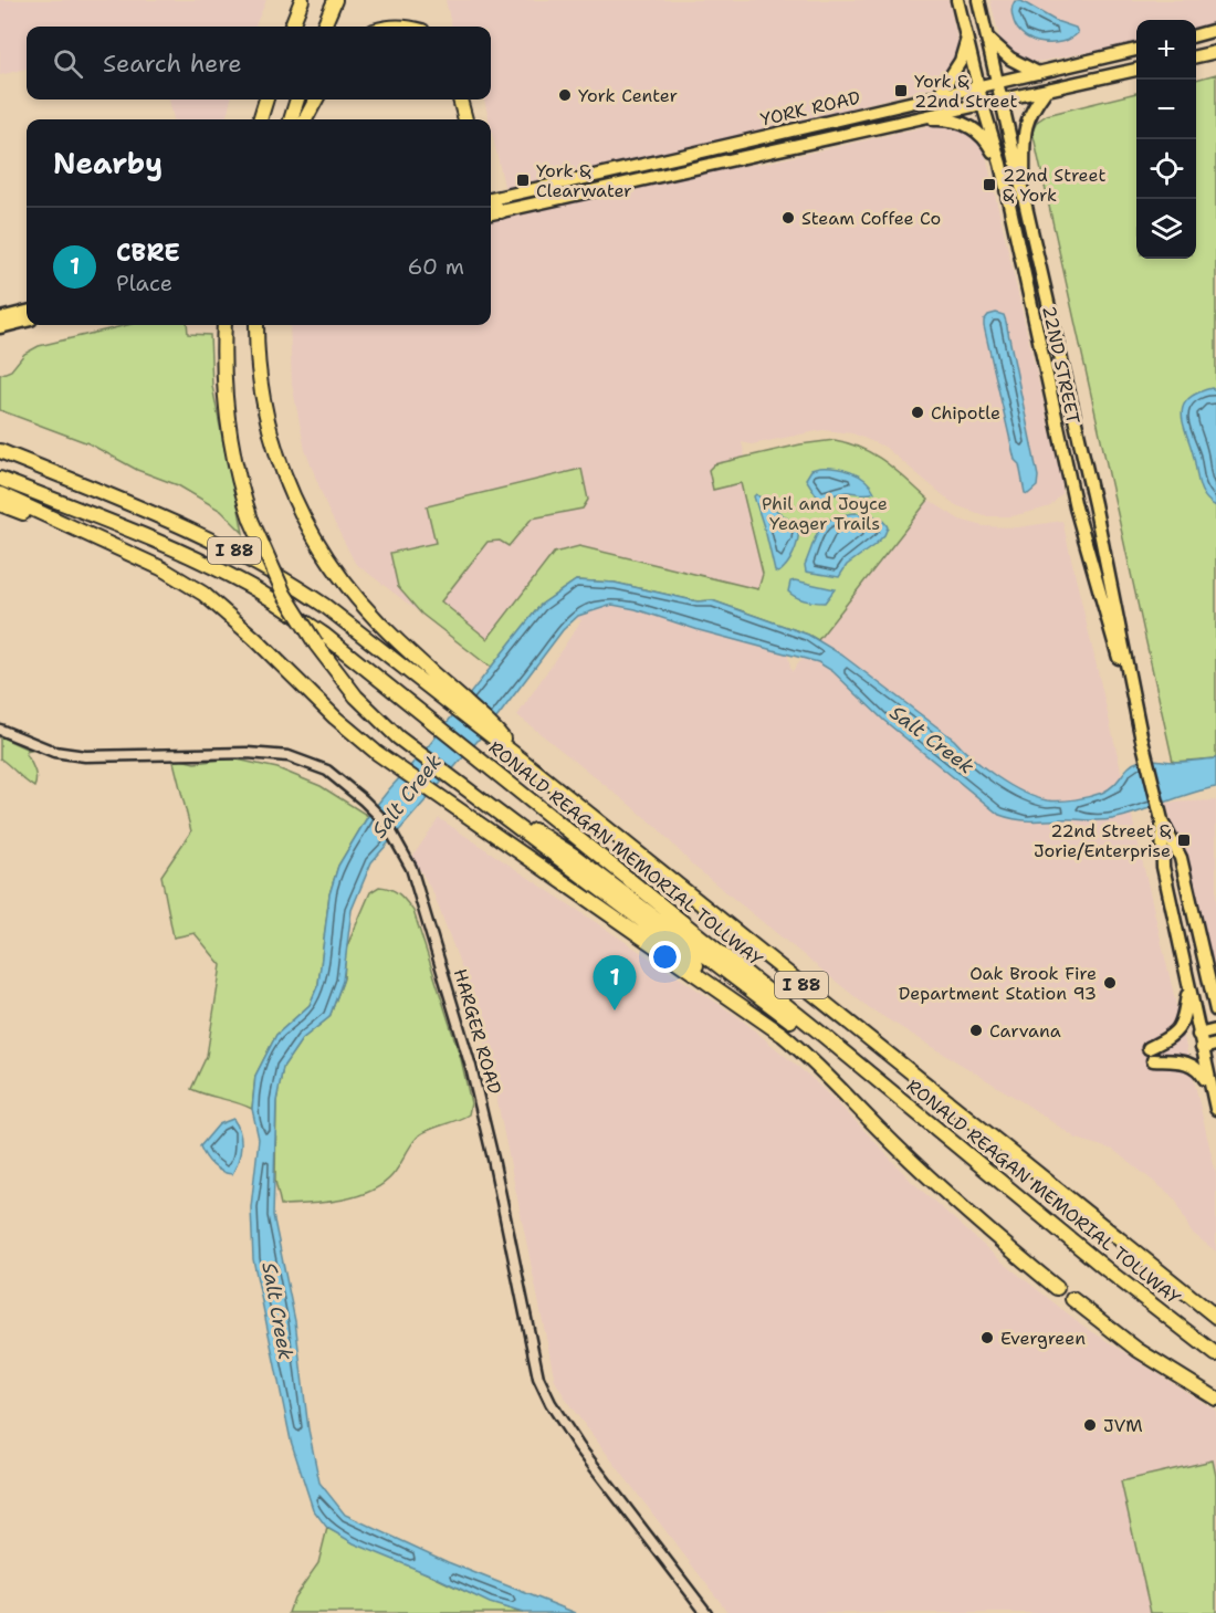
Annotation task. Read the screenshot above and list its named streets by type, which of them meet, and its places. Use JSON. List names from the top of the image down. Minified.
{"streets":{"highway":["I 88","RONALD REAGAN MEMORIAL TOLLWAY"],"main road":["YORK ROAD","22ND STREET"],"street":["HARGER ROAD"]},"crossings":[["YORK ROAD","22ND STREET"]],"water":["Salt Creek"],"parks":["Phil and Joyce Yeager Trails"],"places":{"transit":["York & 22nd Street","York & Clearwater","22nd Street & York","22nd Street & Jorie/Enterprise"],"other":["York Center","Steam Coffee Co","Chipotle","Oak Brook Fire Department Station 93","Carvana","Evergreen","JVM"]},"page":{"map_buttons":["+","−"],"search":"Search here","heading":"Nearby","list":[{"mark":"1","name":"CBRE","note":"Place","value":"60 m"}],"pins":"1"}}
